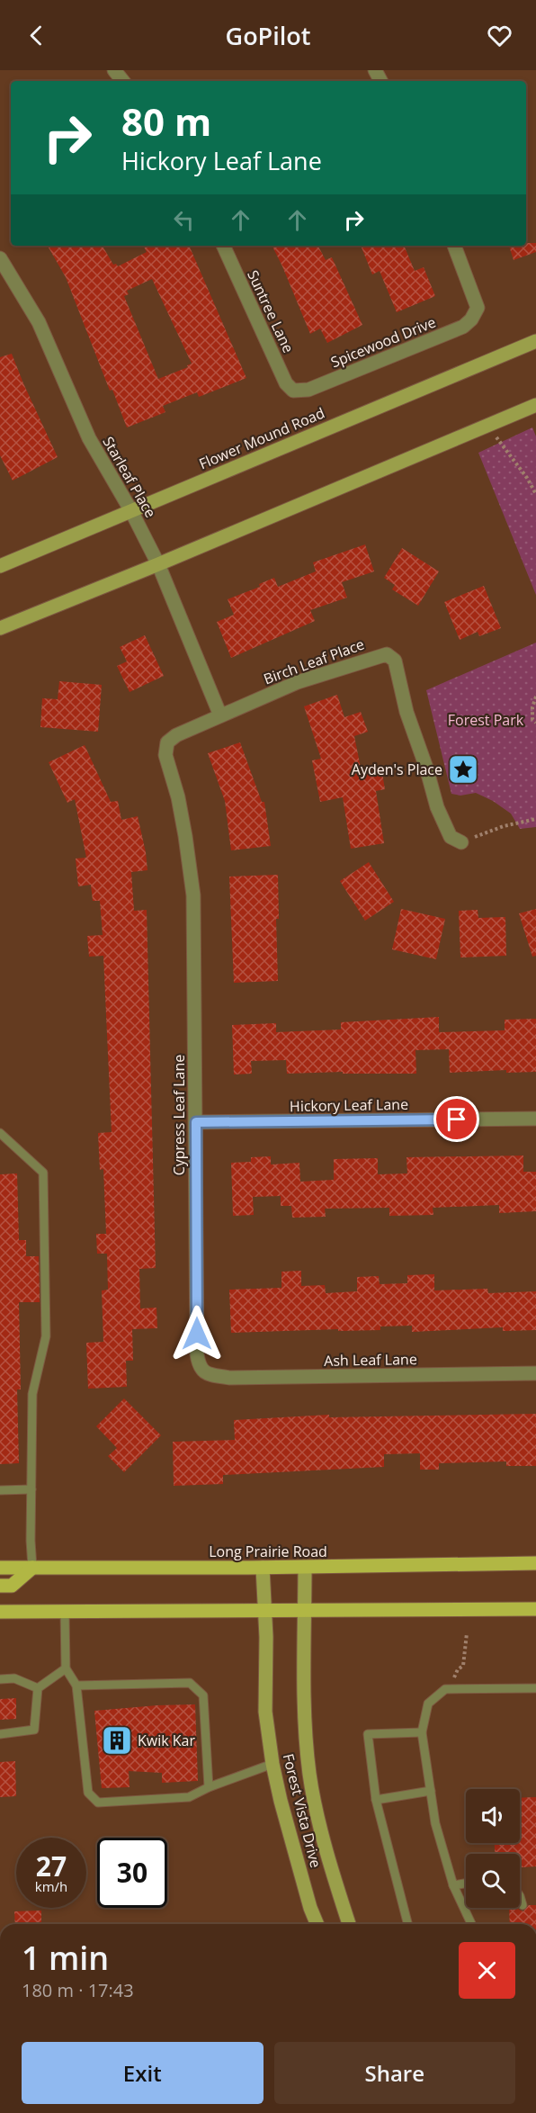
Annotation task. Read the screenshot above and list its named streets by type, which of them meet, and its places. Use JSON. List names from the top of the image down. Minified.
{"streets":{"main road":["Flower Mound Road","Long Prairie Road","Forest Vista Drive"],"street":["Suntree Lane","Spicewood Drive","Starleaf Place","Birch Leaf Place","Hickory Leaf Lane","Cypress Leaf Lane","Ash Leaf Lane"]},"crossings":[["Suntree Lane","Spicewood Drive"],["Flower Mound Road","Starleaf Place"],["Starleaf Place","Birch Leaf Place"],["Birch Leaf Place","Cypress Leaf Lane"],["Hickory Leaf Lane","Cypress Leaf Lane"],["Cypress Leaf Lane","Ash Leaf Lane"],["Long Prairie Road","Forest Vista Drive"]],"parks":["Forest Park"],"places":{"place":["Ayden's Place"],"building":["Kwik Kar"]},"page":{"header":"GoPilot","turn":["80 m","Hickory Leaf Lane"],"speed":"27 km/h","limit":"30","heading":["1 min","180 m · 17:43"],"buttons":["Exit","Share"]}}
